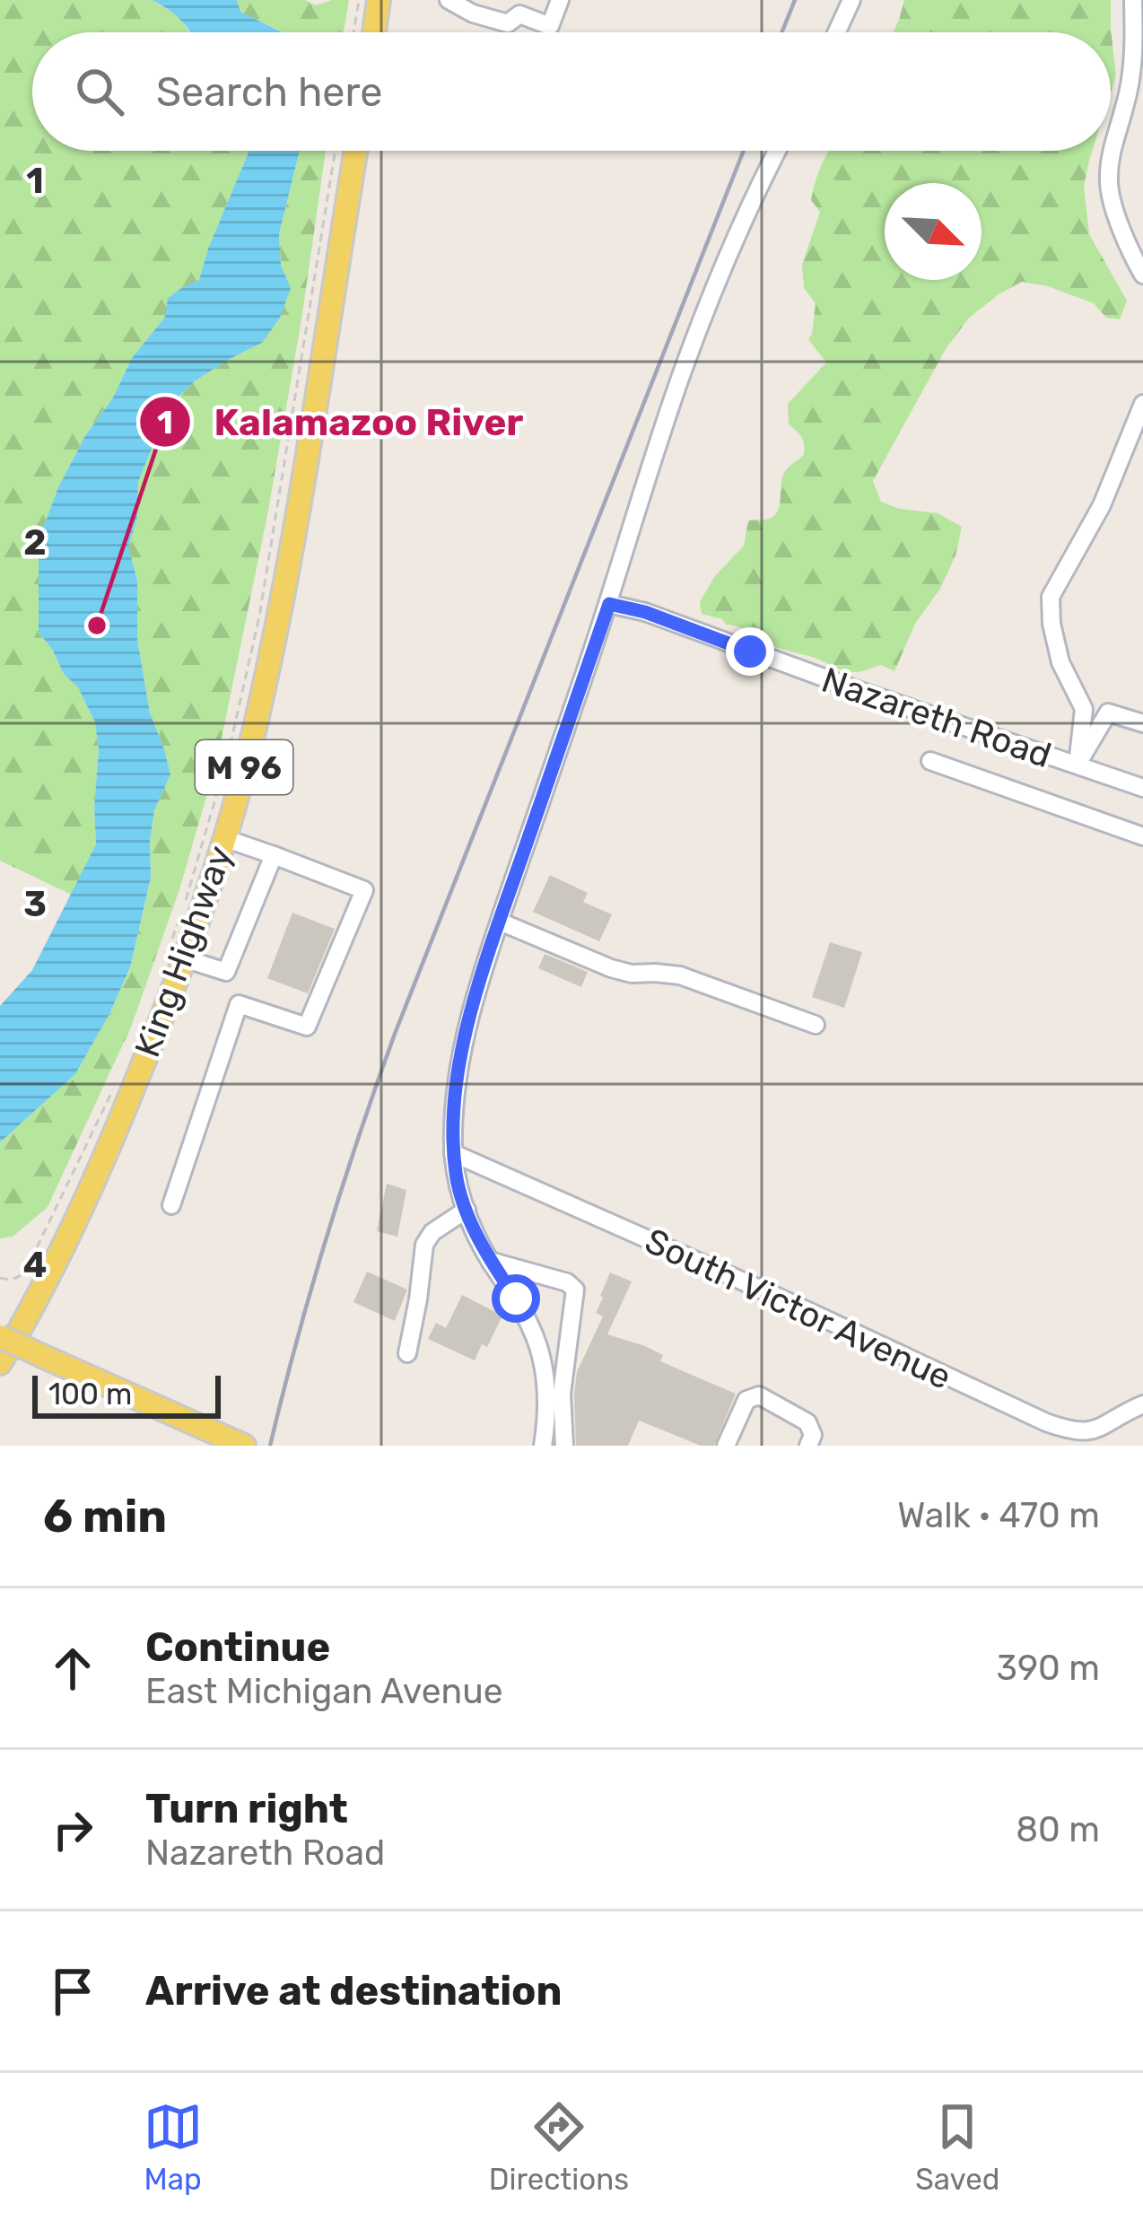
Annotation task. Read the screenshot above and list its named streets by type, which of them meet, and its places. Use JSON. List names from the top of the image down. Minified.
{"streets":{"main road":["M 96","King Highway"],"street":["Nazareth Road","South Victor Avenue"]},"places":["Kalamazoo River"],"scale_bar":"100 m","north":"bottom right","page":{"search":"Search here","scale":"100 m","heading":["6 min","Walk · 470 m"],"list":[["Continue","East Michigan Avenue","390 m"],["Turn right","Nazareth Road","80 m"],"Arrive at destination"],"nav":["Map","Directions","Saved"]},"grid":{"rows":["1","2","3","4"]}}
